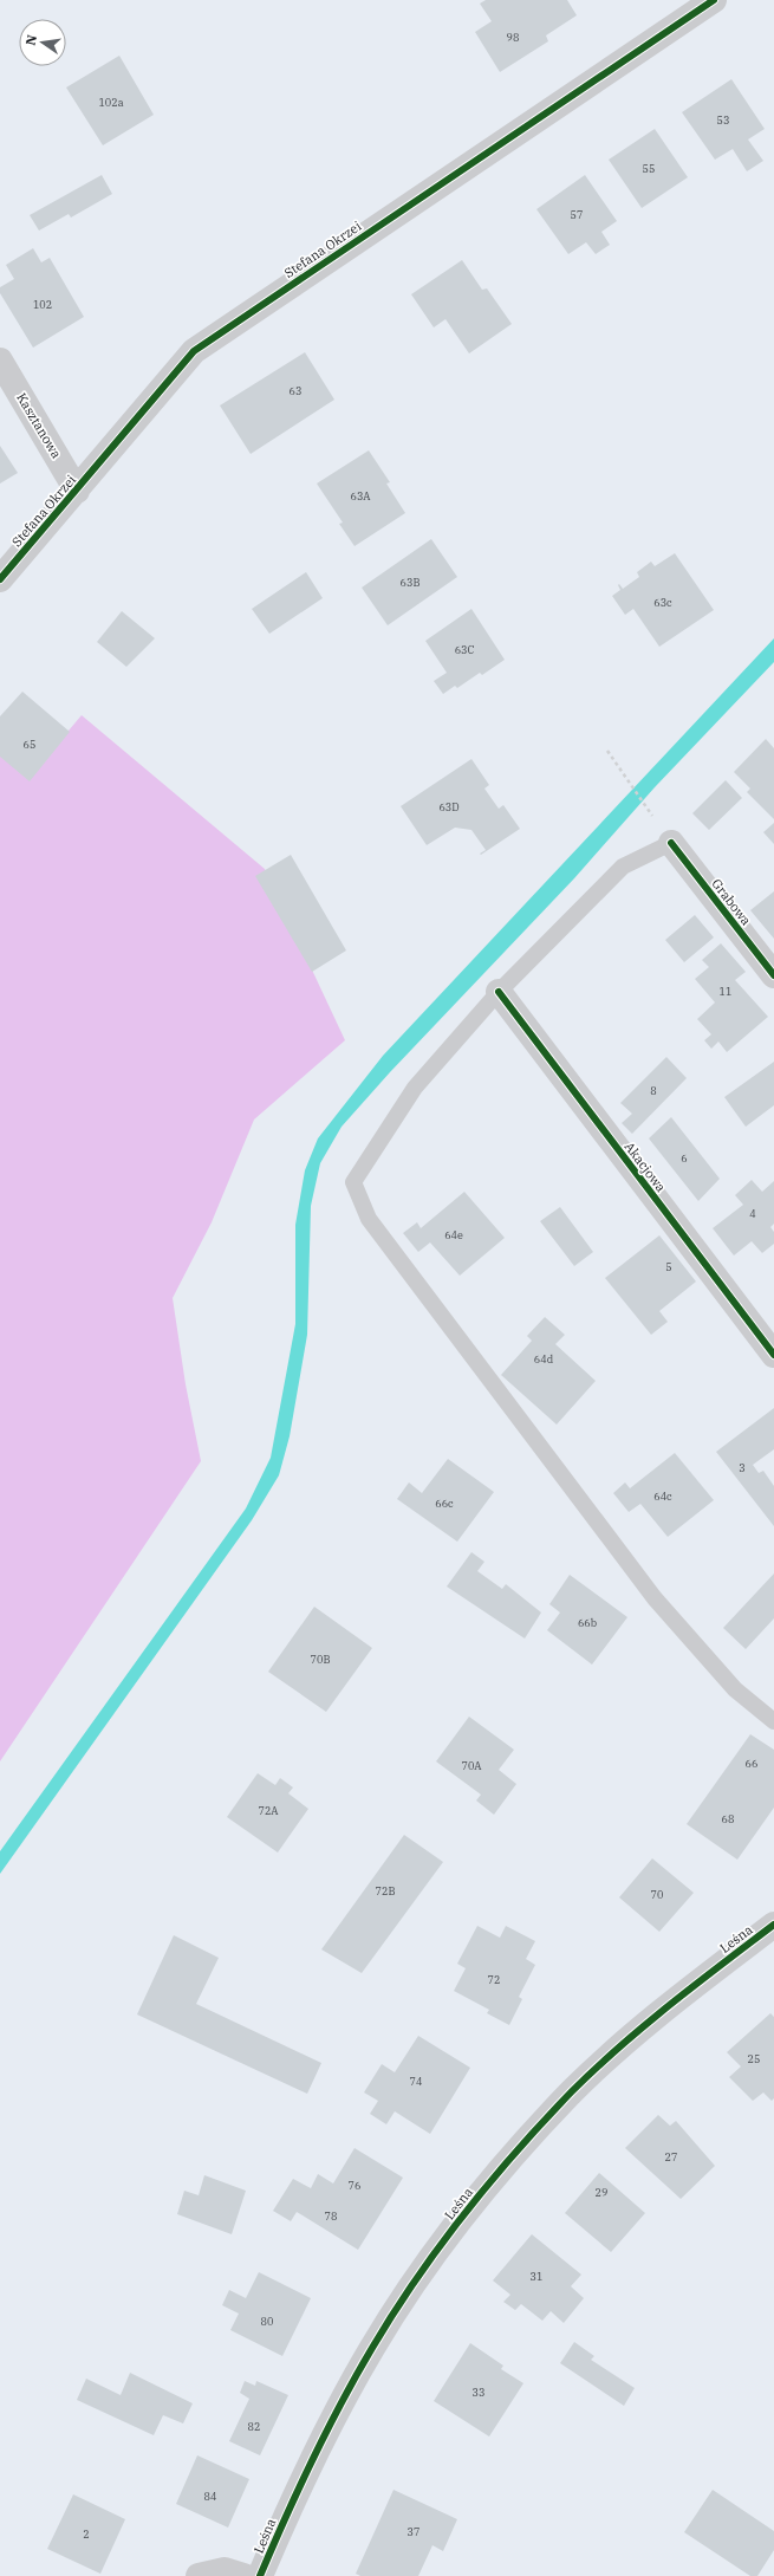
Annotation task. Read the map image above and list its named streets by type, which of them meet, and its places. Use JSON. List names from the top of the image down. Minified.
{"streets":{"street":["Stefana Okrzei","Kasztanowa","Grabowa","Akacjowa","Leśna"]},"crossings":[["Stefana Okrzei","Kasztanowa"]],"house_numbers":["98","102a","53","55","57","102","63","63A","63B","63c","63C","65","63D","11","8","6","4","64e","5","64d","3","64c","66c","66b","70B","66","70A","72A","68","72B","70","72","25","74","27","76","29","78","31","80","33","82","84","37","2"],"north":"left"}
